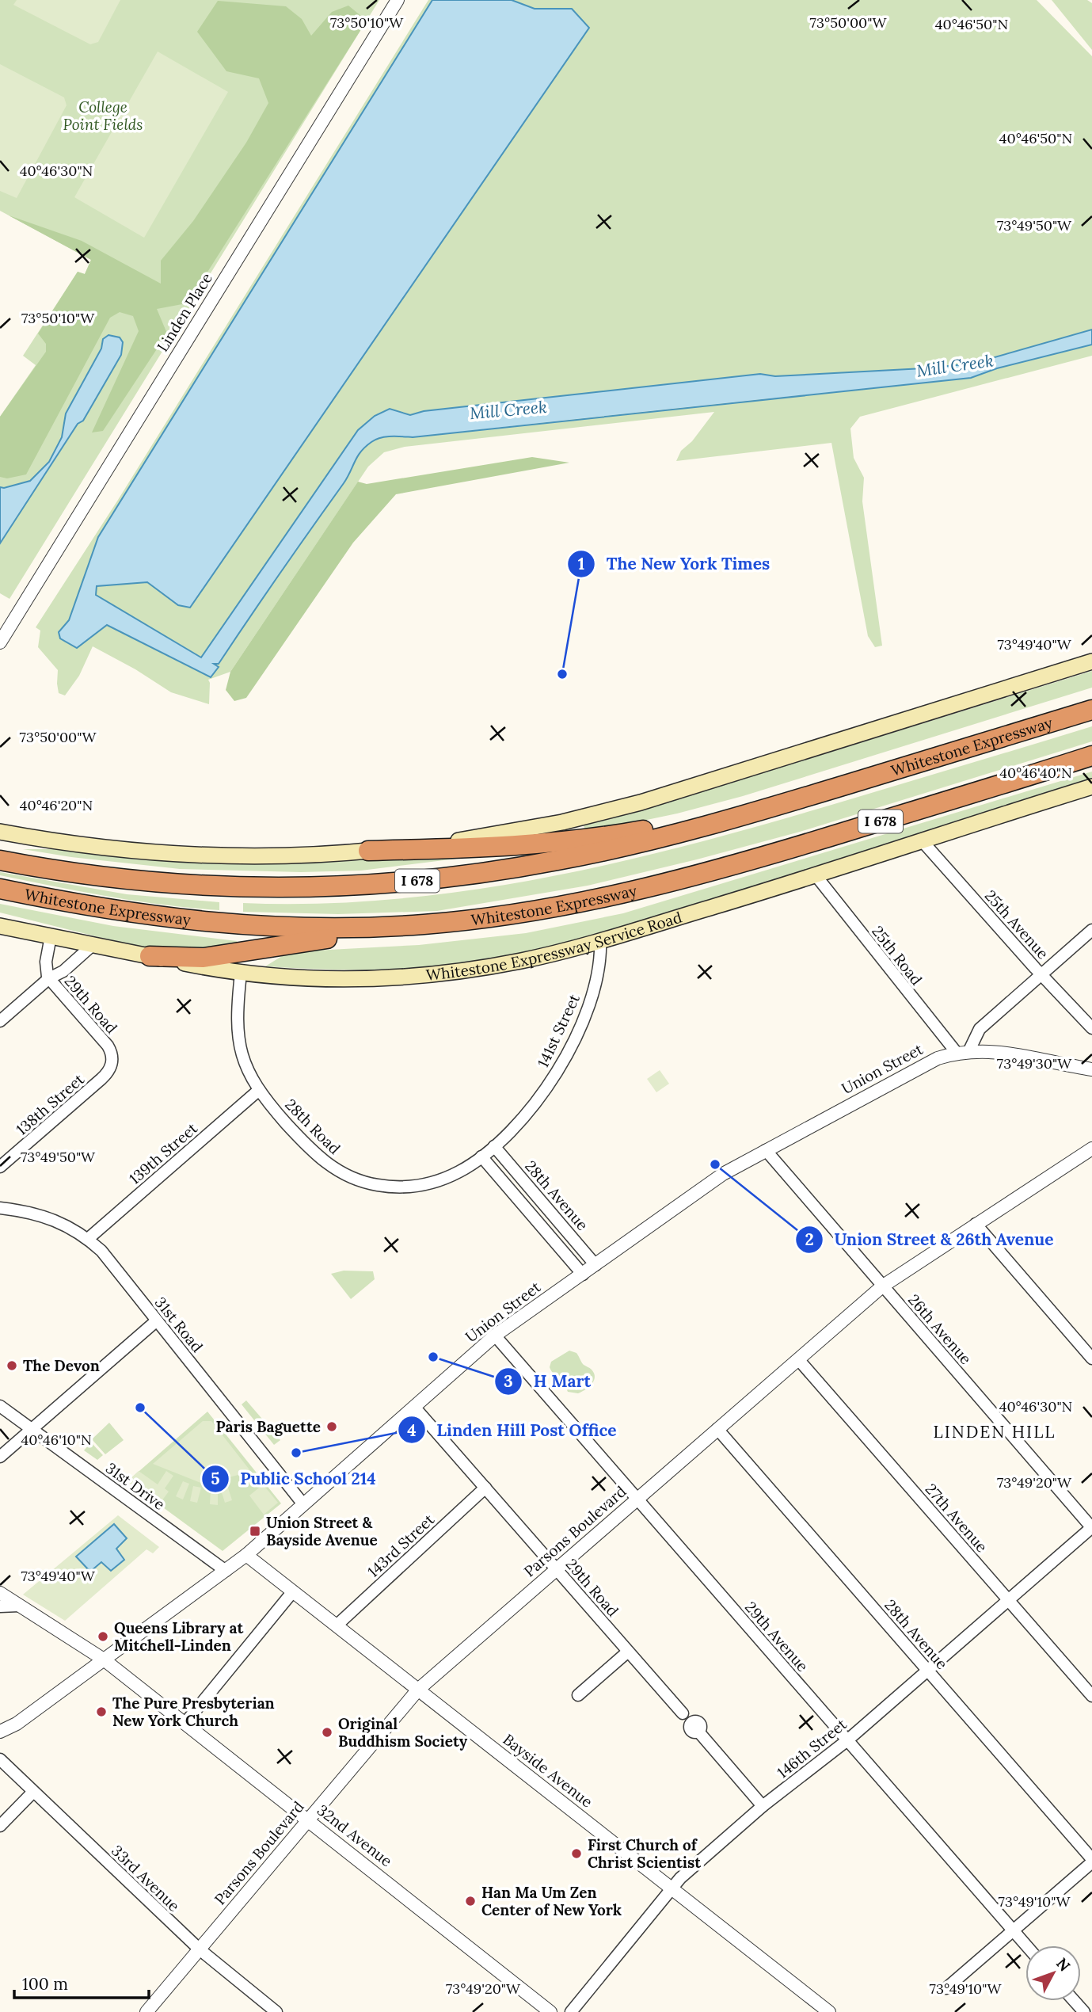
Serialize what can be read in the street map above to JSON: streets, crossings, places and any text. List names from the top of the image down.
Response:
{
  "streets": {
    "highway": ["Whitestone Expressway", "I 678"],
    "main road": ["Whitestone Expressway Service Road"],
    "street": [
      "Linden Place",
      "25th Avenue",
      "25th Road",
      "29th Road",
      "141st Street",
      "Union Street",
      "138th Street",
      "28th Road",
      "139th Street",
      "28th Avenue",
      "31st Road",
      "26th Avenue",
      "31st Drive",
      "27th Avenue",
      "Parsons Boulevard",
      "143rd Street",
      "29th Avenue",
      "146th Street",
      "Bayside Avenue",
      "32nd Avenue",
      "33rd Avenue"
    ]
  },
  "crossings": [
    ["25th Avenue", "Whitestone Expressway Service Road"],
    ["Whitestone Expressway Service Road", "25th Road"],
    ["Whitestone Expressway Service Road", "29th Road"],
    ["Whitestone Expressway Service Road", "141st Street"],
    ["Whitestone Expressway Service Road", "28th Road"],
    ["25th Road", "Union Street"],
    ["29th Road", "Union Street"],
    ["29th Road", "138th Street"],
    ["29th Road", "Parsons Boulevard"],
    ["29th Road", "143rd Street"],
    ["141st Street", "28th Road"],
    ["141st Street", "28th Avenue"],
    ["Union Street", "28th Avenue"],
    ["Union Street", "31st Road"],
    ["Union Street", "26th Avenue"],
    ["Union Street", "31st Drive"],
    ["Union Street", "29th Avenue"],
    ["Union Street", "Bayside Avenue"],
    ["Union Street", "32nd Avenue"],
    ["28th Road", "139th Street"],
    ["28th Road", "28th Avenue"],
    ["139th Street", "31st Road"],
    ["28th Avenue", "Parsons Boulevard"],
    ["28th Avenue", "146th Street"],
    ["26th Avenue", "Parsons Boulevard"],
    ["26th Avenue", "146th Street"],
    ["27th Avenue", "Parsons Boulevard"],
    ["27th Avenue", "146th Street"],
    ["Parsons Boulevard", "29th Avenue"],
    ["Parsons Boulevard", "Bayside Avenue"],
    ["Parsons Boulevard", "32nd Avenue"],
    ["Parsons Boulevard", "33rd Avenue"],
    ["143rd Street", "Bayside Avenue"],
    ["29th Avenue", "146th Street"],
    ["146th Street", "Bayside Avenue"]
  ],
  "districts": ["LINDEN HILL"],
  "water": ["Mill Creek"],
  "parks": ["College Point Fields"],
  "places": {
    "other": [
      "The New York Times",
      "Union Street & 26th Avenue",
      "H Mart",
      "The Devon",
      "Public School 214",
      "Paris Baguette",
      "Linden Hill Post Office",
      "Queens Library at Mitchell-Linden",
      "The Pure Presbyterian New York Church",
      "Original Buddhism Society",
      "First Church of Christ Scientist",
      "Han Ma Um Zen Center of New York"
    ],
    "transit": ["Union Street & Bayside Avenue"]
  },
  "scale_bar": "100 m",
  "north": "top right",
  "coordinates": [
    "73°50'10\"W",
    "73°50'00\"W",
    "40°46'50\"N",
    "40°46'30\"N",
    "73°49'50\"W",
    "73°49'40\"W",
    "40°46'40\"N",
    "40°46'20\"N",
    "73°49'30\"W",
    "40°46'10\"N",
    "73°49'20\"W",
    "73°49'10\"W"
  ]
}
